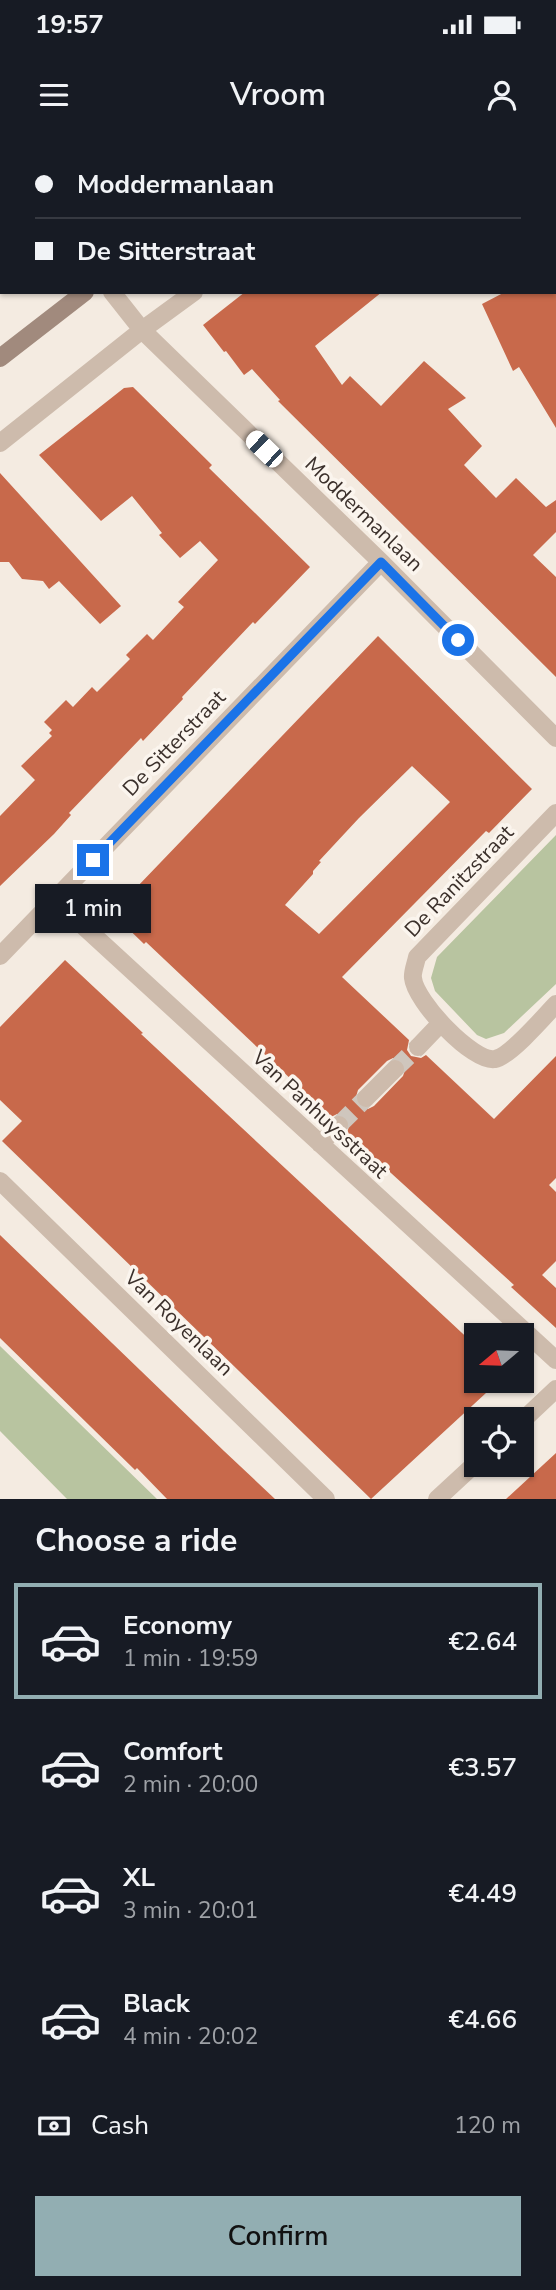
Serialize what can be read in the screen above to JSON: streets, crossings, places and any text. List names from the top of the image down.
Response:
{
  "streets": {
    "street": [
      "Moddermanlaan",
      "De Sitterstraat",
      "De Ranitzstraat",
      "Van Panhuysstraat",
      "Van Royenlaan"
    ]
  },
  "crossings": [
    ["Moddermanlaan", "De Sitterstraat"],
    ["De Sitterstraat", "Van Panhuysstraat"]
  ],
  "north": "left",
  "page": {
    "status": "19:57",
    "header": "Vroom",
    "banner": ["Moddermanlaan", "De Sitterstraat"],
    "bubble": "1 min",
    "heading": "Choose a ride",
    "list": [
      {
        "name": "Economy",
        "note": "1 min · 19:59",
        "value": "€2.64"
      },
      {
        "name": "Comfort",
        "note": "2 min · 20:00",
        "value": "€3.57"
      },
      {
        "name": "XL",
        "note": "3 min · 20:01",
        "value": "€4.49"
      },
      {
        "name": "Black",
        "note": "4 min · 20:02",
        "value": "€4.66"
      }
    ],
    "pay": ["Cash", "120 m"],
    "buttons": "Confirm"
  }
}
